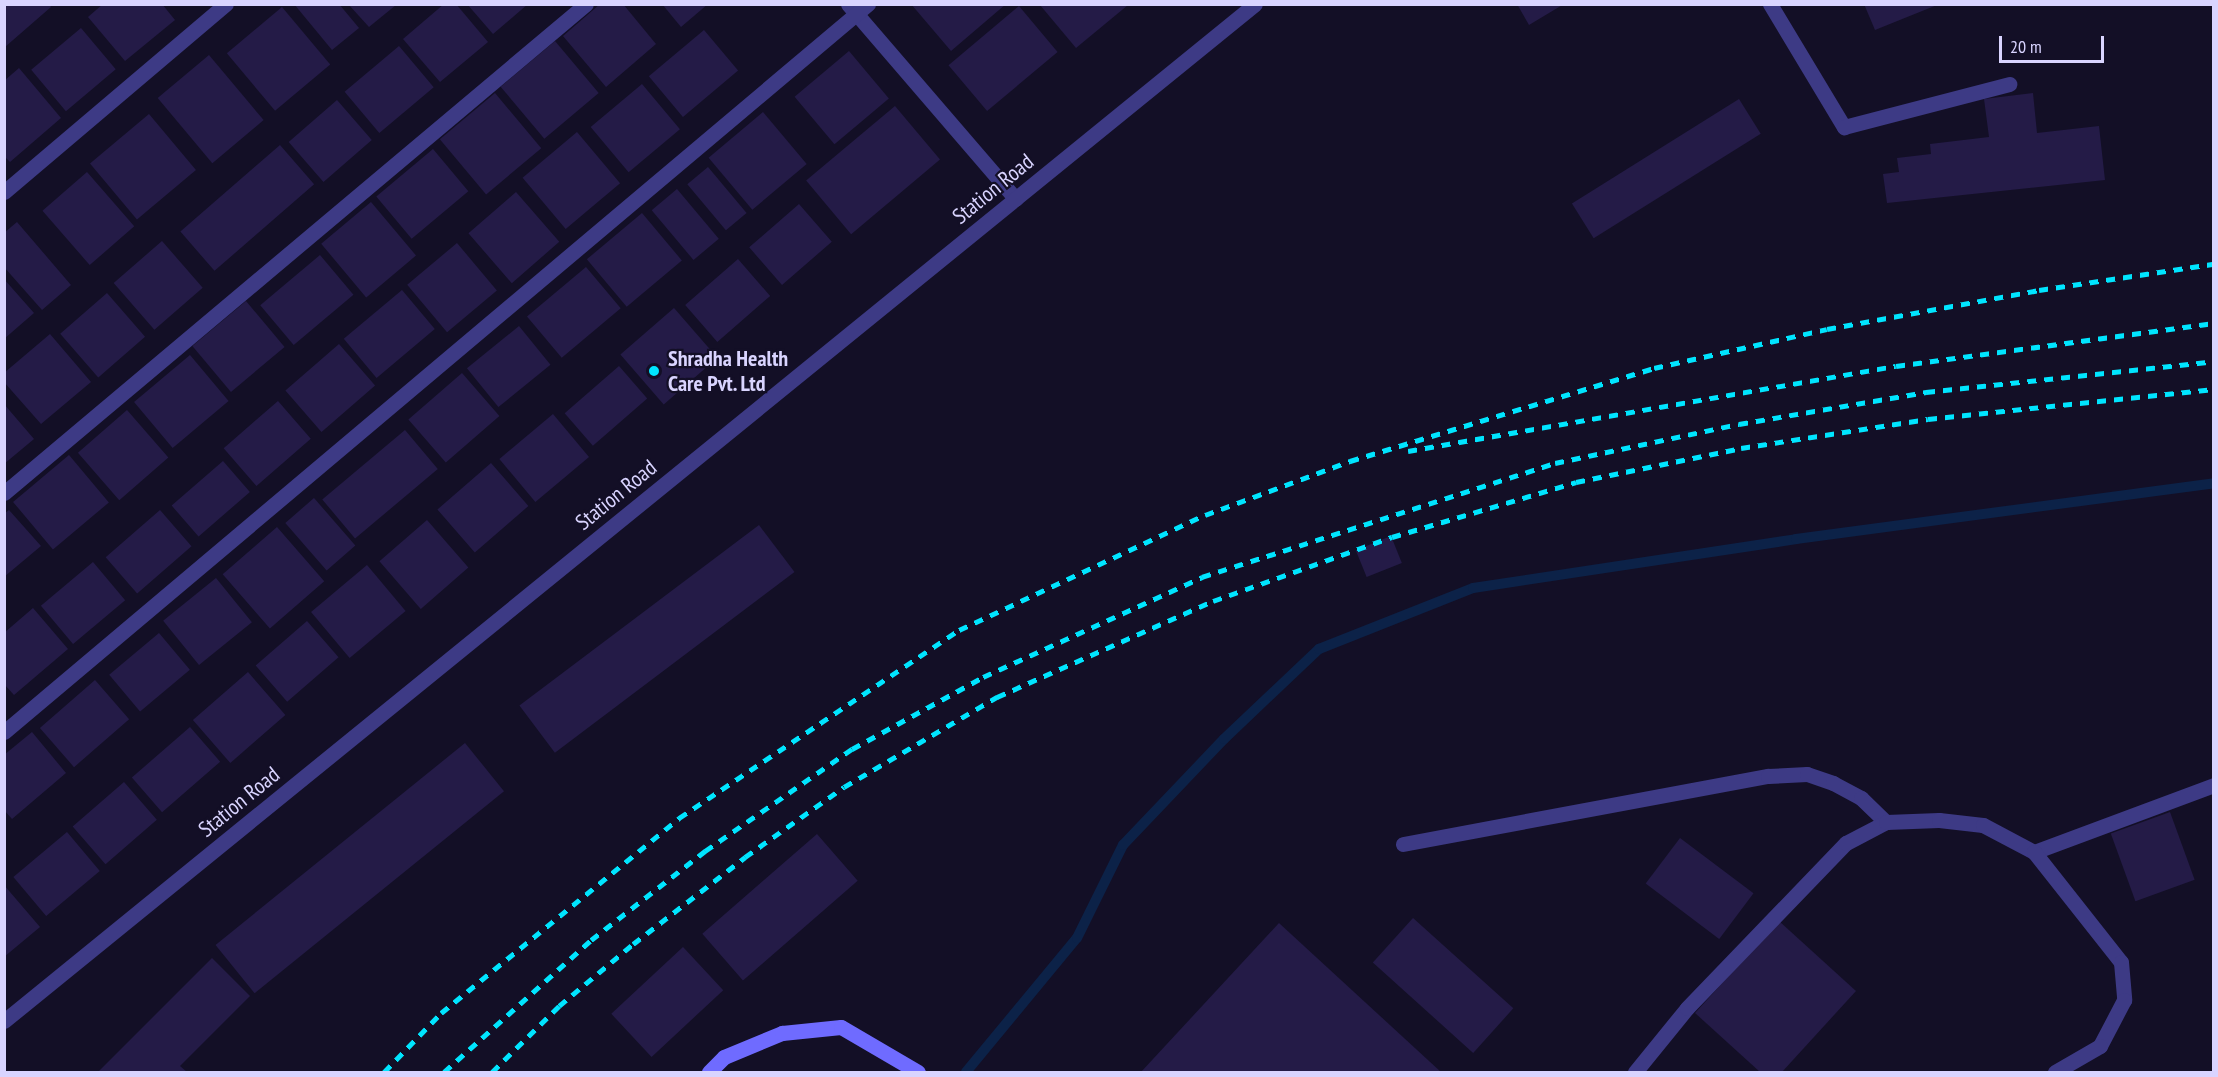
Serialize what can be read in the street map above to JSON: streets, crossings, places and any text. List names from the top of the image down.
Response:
{
  "streets": {
    "street": ["Station Road"]
  },
  "places": ["Shradha Health Care Pvt. Ltd"],
  "scale_bar": "20 m"
}
